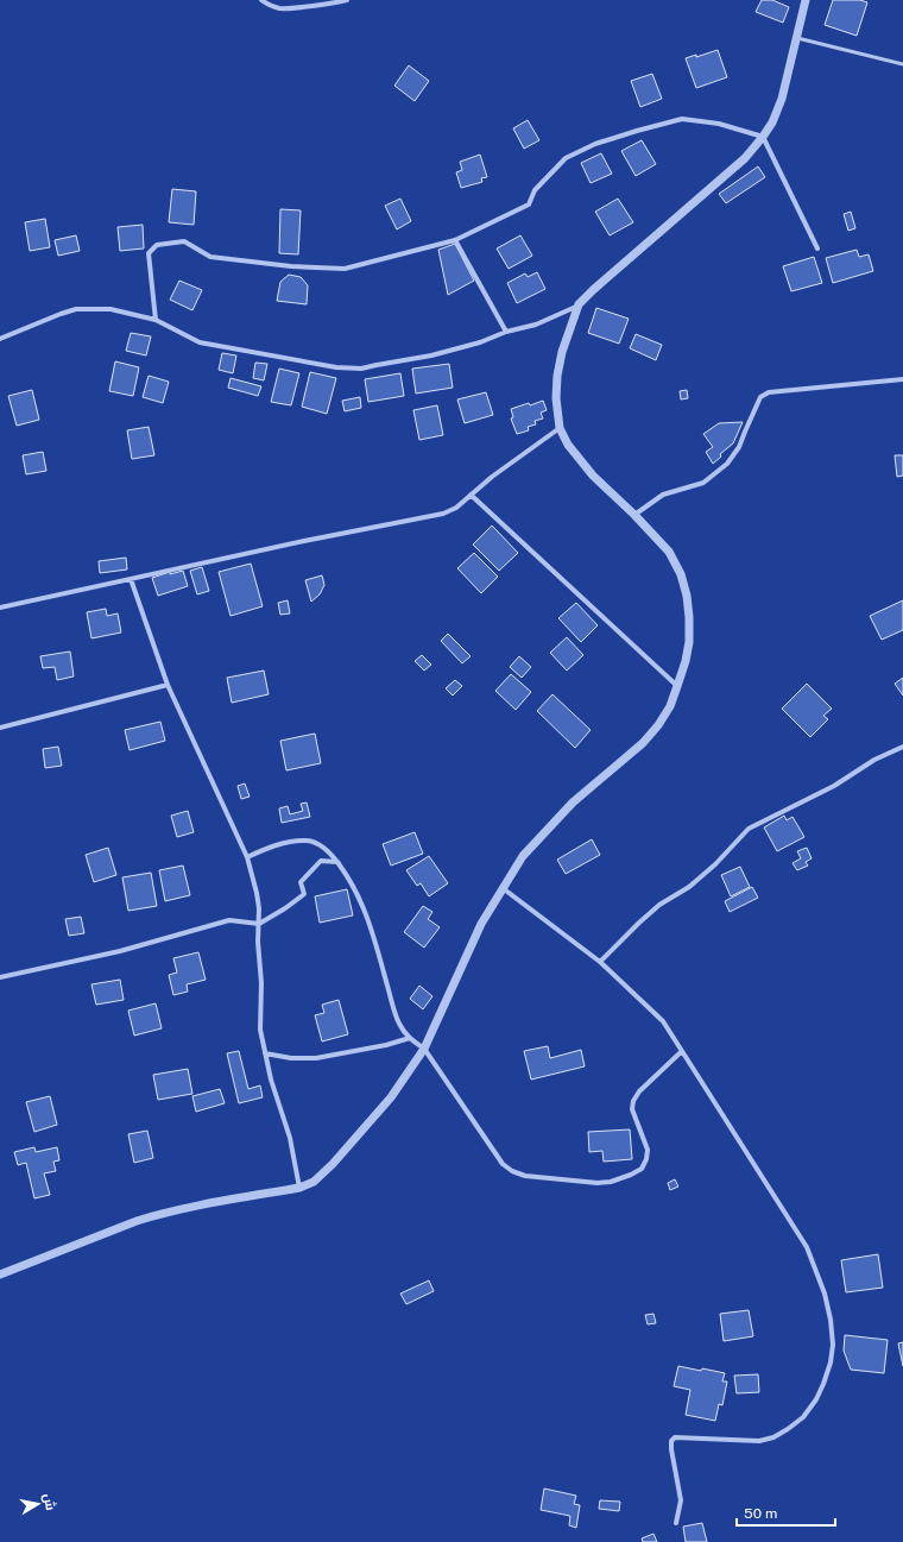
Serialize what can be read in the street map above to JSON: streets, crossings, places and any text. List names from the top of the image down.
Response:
{
  "scale_bar": "50 m",
  "north": "right"
}
